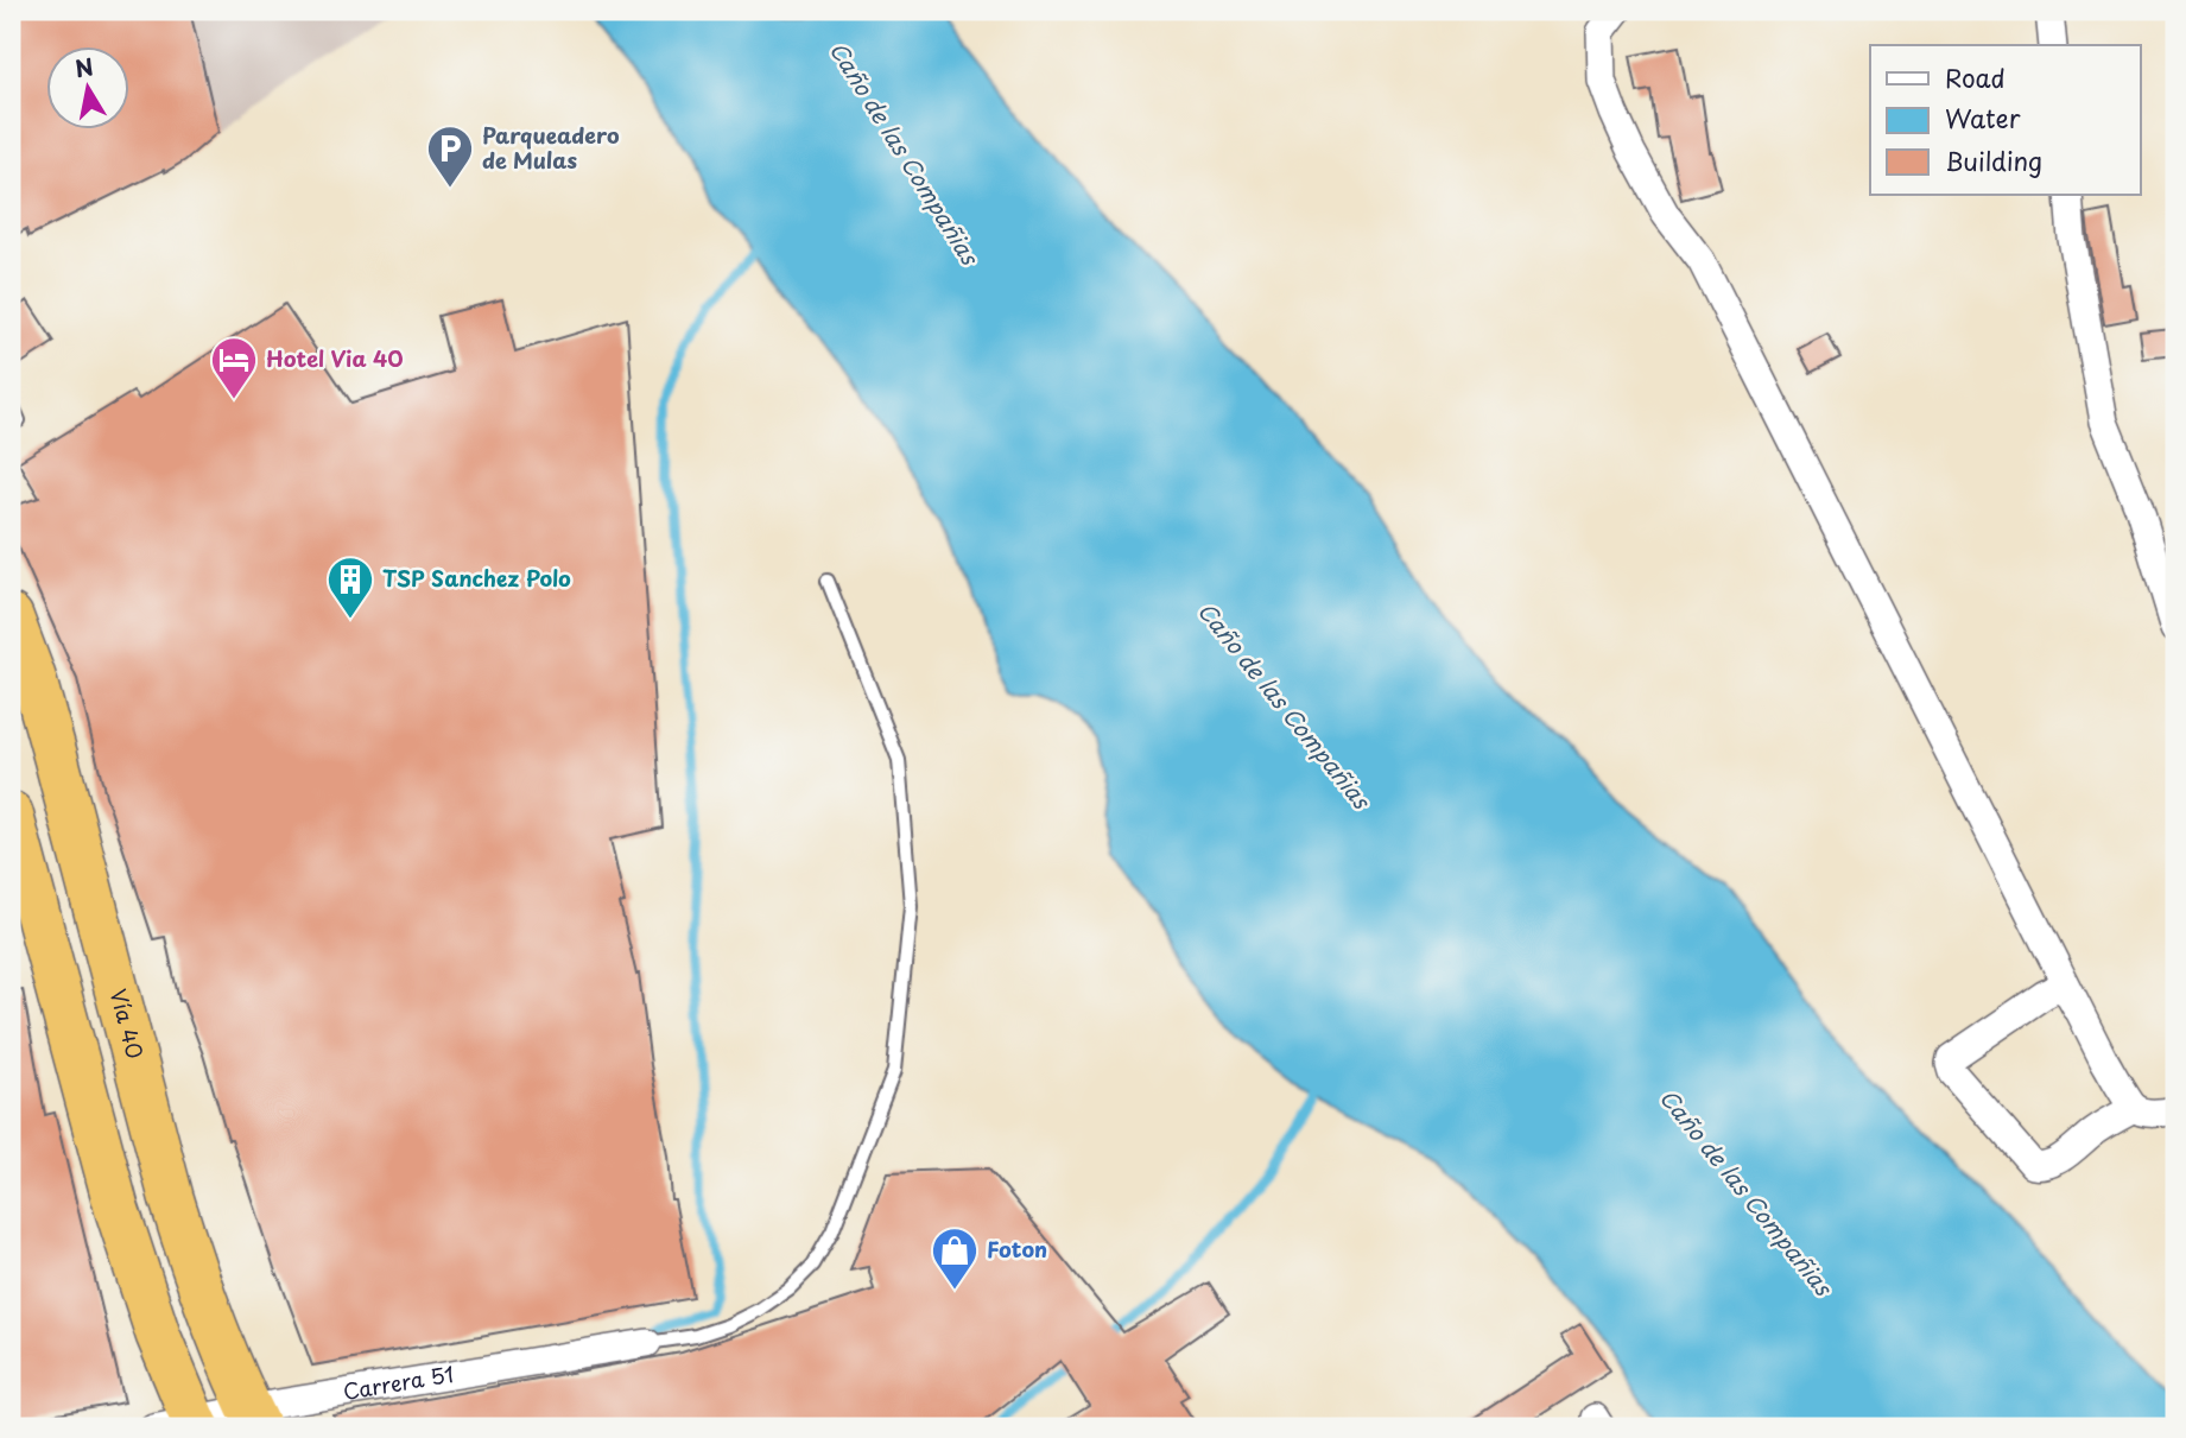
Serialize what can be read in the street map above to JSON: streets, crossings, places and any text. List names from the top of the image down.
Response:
{
  "streets": {
    "highway": ["Vía 40"],
    "street": ["Carrera 51"]
  },
  "crossings": [
    ["Vía 40", "Carrera 51"]
  ],
  "water": ["Caño de las Compañias"],
  "places": {
    "parking": ["Parqueadero de Mulas"],
    "hotel": ["Hotel Via 40"],
    "building": ["TSP Sanchez Polo"],
    "shop": ["Foton"]
  },
  "legend": ["Road", "Water", "Building"],
  "north": "top"
}
